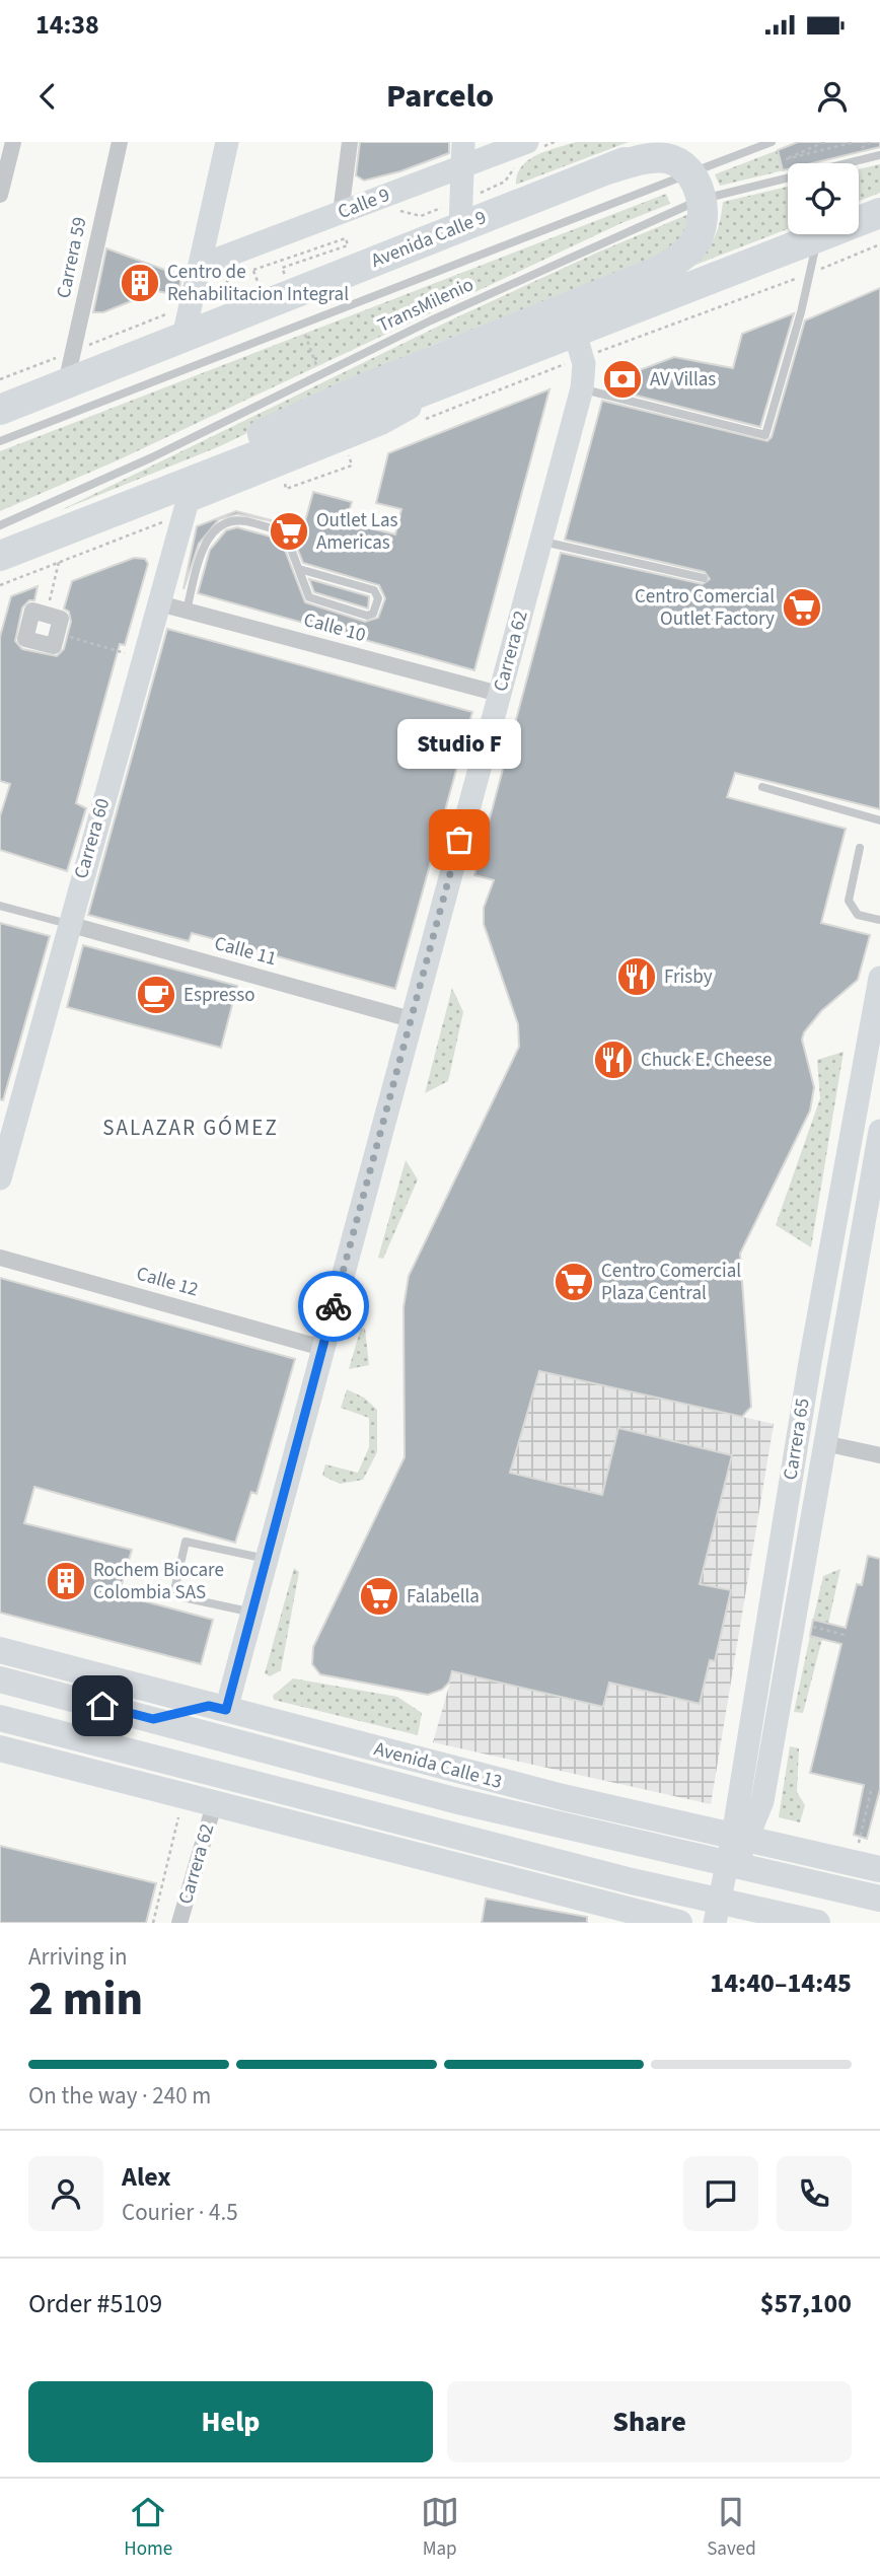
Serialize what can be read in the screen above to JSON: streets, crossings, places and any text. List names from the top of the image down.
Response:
{
  "streets": {
    "highway": ["Avenida Calle 9"],
    "main road": ["Avenida Calle 13"],
    "street": [
      "Calle 9",
      "Carrera 59",
      "Calle 10",
      "Carrera 62",
      "Carrera 60",
      "Calle 11",
      "Calle 12",
      "Carrera 65"
    ],
    "lane": ["TransMilenio"]
  },
  "crossings": [
    ["Avenida Calle 9", "Carrera 59"],
    ["Calle 10", "Carrera 62"],
    ["Calle 10", "Carrera 60"],
    ["Carrera 62", "Calle 11"],
    ["Carrera 62", "Calle 12"],
    ["Carrera 62", "Avenida Calle 13"],
    ["Carrera 60", "Calle 11"],
    ["Carrera 65", "Avenida Calle 13"]
  ],
  "districts": ["SALAZAR GÓMEZ"],
  "places": {
    "building": ["Centro de Rehabilitacion Integral", "Rochem Biocare Colombia SAS"],
    "bank": ["AV Villas"],
    "supermarket": [
      "Outlet Las Americas",
      "Centro Comercial Outlet Factory",
      "Centro Comercial Plaza Central",
      "Falabella"
    ],
    "other": ["Studio F"],
    "restaurant": ["Frisby", "Chuck E. Cheese"],
    "cafe": ["Espresso"]
  },
  "page": {
    "status": "14:38",
    "header": "Parcelo",
    "bubble": "Studio F",
    "heading": ["2 min", "Arriving in", "14:40–14:45"],
    "panel": [
      "Alex",
      "Courier · 4.5",
      "Order #5109",
      "$57,100"
    ],
    "bar": "On the way · 240 m",
    "buttons": ["Help", "Share"],
    "tabs": ["Home", "Map", "Saved"]
  }
}
